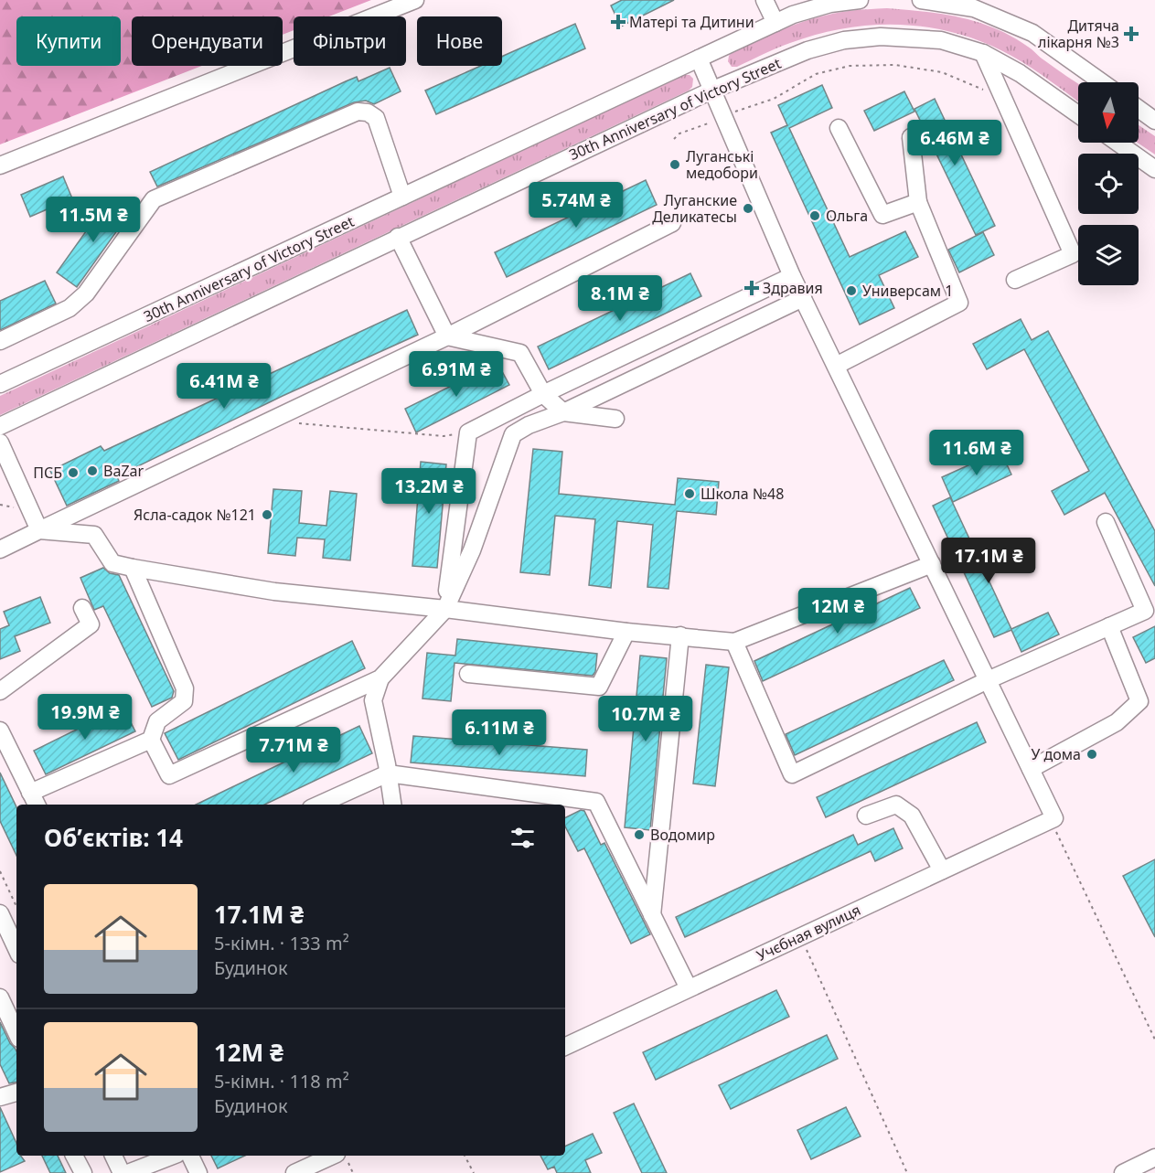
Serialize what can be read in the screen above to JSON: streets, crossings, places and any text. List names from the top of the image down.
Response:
{
  "streets": {
    "street": ["30th Anniversary of Victory Street", "Учєбная вулиця"]
  },
  "places": {
    "health": ["Матері та Дитини", "Дитяча лікарня №3", "Здравия"],
    "other": [
      "Луганські медобори",
      "Луганские Деликатесы",
      "Ольга",
      "Универсам 1",
      "BaZar",
      "ПСБ",
      "Школа №48",
      "Ясла-садок №121",
      "У дома",
      "Водомир"
    ]
  },
  "north": "bottom",
  "page": {
    "chip": [
      "Купити",
      "Орендувати",
      "Фільтри",
      "Нове"
    ],
    "price": [
      "6.46M ₴",
      "5.74M ₴",
      "11.5M ₴",
      "8.1M ₴",
      "6.91M ₴",
      "6.41M ₴",
      "11.6M ₴",
      "13.2M ₴",
      "17.1M ₴",
      "12M ₴",
      "19.9M ₴",
      "10.7M ₴",
      "6.11M ₴",
      "7.71M ₴"
    ],
    "heading": "Об’єктів: 14",
    "list": [
      {
        "name": "17.1M ₴",
        "note": "5-кімн. · 133 m² · Будинок"
      },
      {
        "name": "12M ₴",
        "note": "5-кімн. · 118 m² · Будинок"
      }
    ]
  }
}
